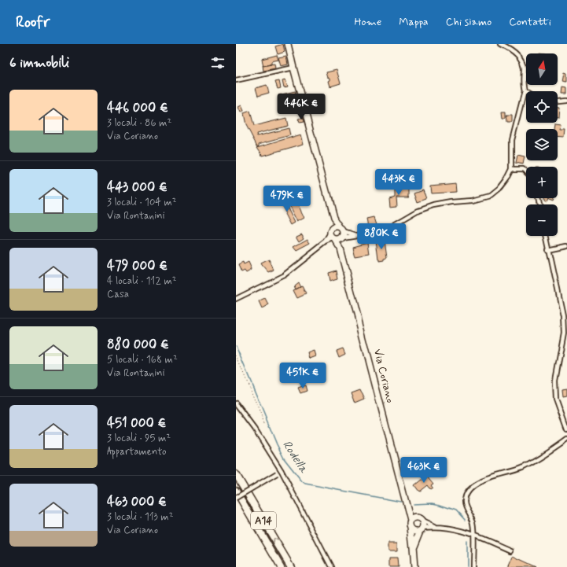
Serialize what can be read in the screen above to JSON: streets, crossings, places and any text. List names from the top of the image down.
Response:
{
  "streets": {
    "highway": ["A14"],
    "main road": ["Via Coriano"]
  },
  "water": ["Rodella"],
  "north": "top",
  "page": {
    "header": "Roofr",
    "nav": [
      "Home",
      "Mappa",
      "Chi siamo",
      "Contatti"
    ],
    "heading": "6 immobili",
    "map_buttons": ["+", "−"],
    "list": [
      {
        "name": "446 000 €",
        "note": "3 locali · 86 m² · Via Coriano"
      },
      {
        "name": "443 000 €",
        "note": "3 locali · 104 m² · Via Rontanini"
      },
      {
        "name": "479 000 €",
        "note": "4 locali · 112 m² · Casa"
      },
      {
        "name": "880 000 €",
        "note": "5 locali · 168 m² · Via Rontanini"
      },
      {
        "name": "451 000 €",
        "note": "3 locali · 95 m² · Appartamento"
      },
      {
        "name": "463 000 €",
        "note": "3 locali · 113 m² · Via Coriano"
      }
    ],
    "price": [
      "446K €",
      "443K €",
      "479K €",
      "880K €",
      "451K €",
      "463K €"
    ]
  }
}
